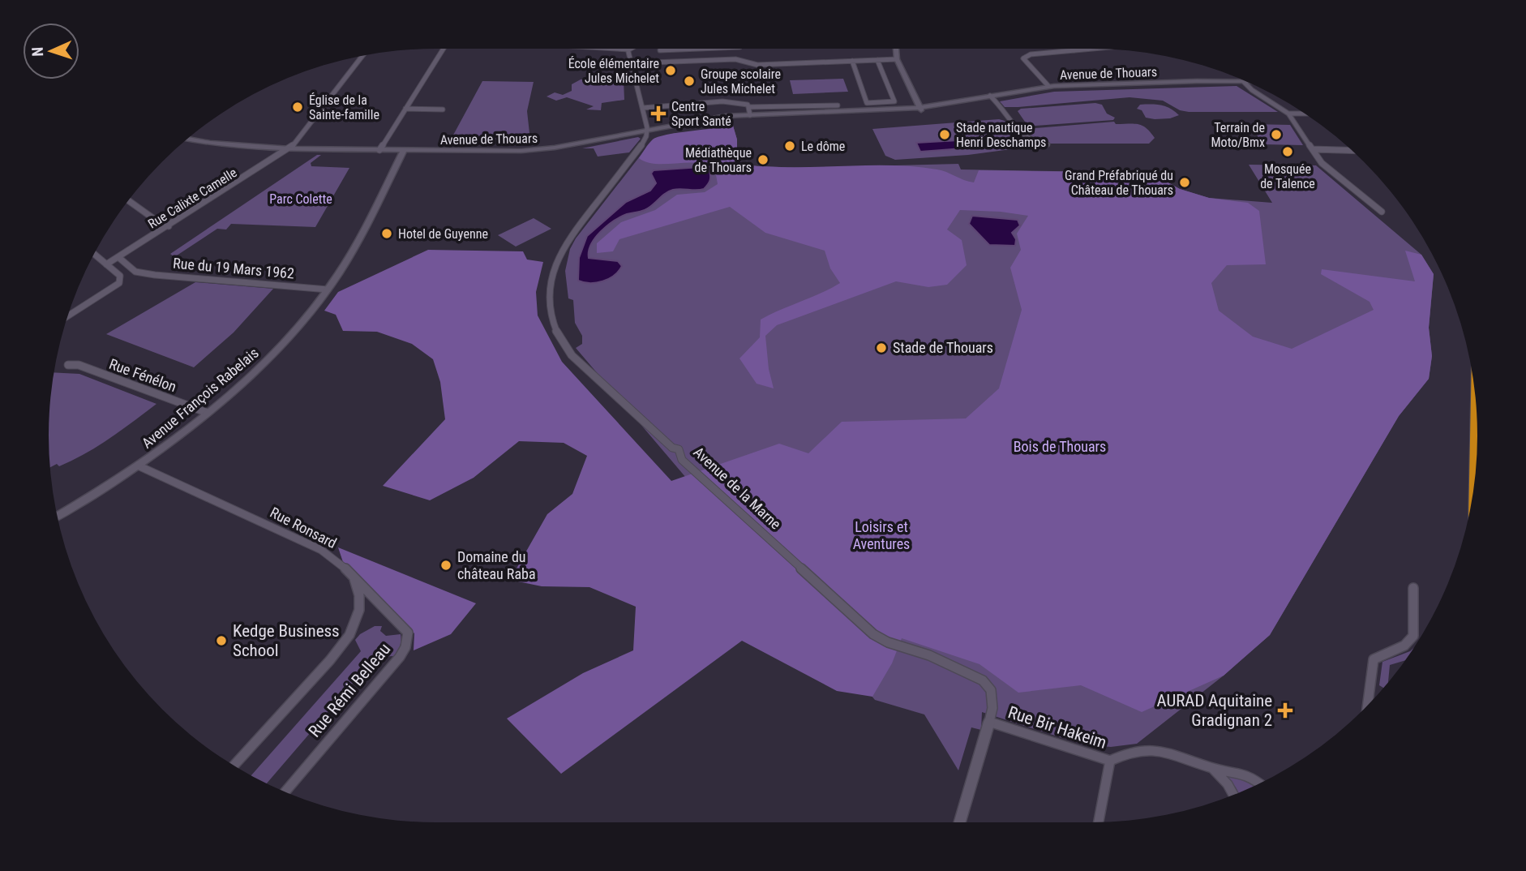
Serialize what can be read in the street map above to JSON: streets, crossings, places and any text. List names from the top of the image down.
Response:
{
  "streets": {
    "street": [
      "Avenue de Thouars",
      "Rue Calixte Camelle",
      "Rue du 19 Mars 1962",
      "Rue Fénélon",
      "Avenue François Rabelais",
      "Avenue de la Marne",
      "Rue Ronsard",
      "Rue Rémi Belleau",
      "Rue Bir Hakeim"
    ]
  },
  "crossings": [
    ["Avenue de Thouars", "Rue Calixte Camelle"],
    ["Avenue de Thouars", "Avenue François Rabelais"],
    ["Avenue de Thouars", "Avenue de la Marne"],
    ["Rue Calixte Camelle", "Rue du 19 Mars 1962"],
    ["Rue du 19 Mars 1962", "Avenue François Rabelais"],
    ["Rue Fénélon", "Avenue François Rabelais"],
    ["Avenue François Rabelais", "Rue Ronsard"],
    ["Avenue de la Marne", "Rue Bir Hakeim"],
    ["Rue Ronsard", "Rue Rémi Belleau"]
  ],
  "parks": ["Parc Colette", "Bois de Thouars", "Loisirs et Aventures"],
  "places": {
    "other": [
      "École élémentaire Jules Michelet",
      "Groupe scolaire Jules Michelet",
      "Église de la Sainte-famille",
      "Stade nautique Henri Deschamps",
      "Terrain de Moto/Bmx",
      "Le dôme",
      "Mosquée de Talence",
      "Médiathèque de Thouars",
      "Grand Préfabriqué du Château de Thouars",
      "Hotel de Guyenne",
      "Stade de Thouars",
      "Domaine du château Raba",
      "Kedge Business School"
    ],
    "health": ["Centre Sport Santé", "AURAD Aquitaine Gradignan 2"]
  },
  "north": "left"
}
